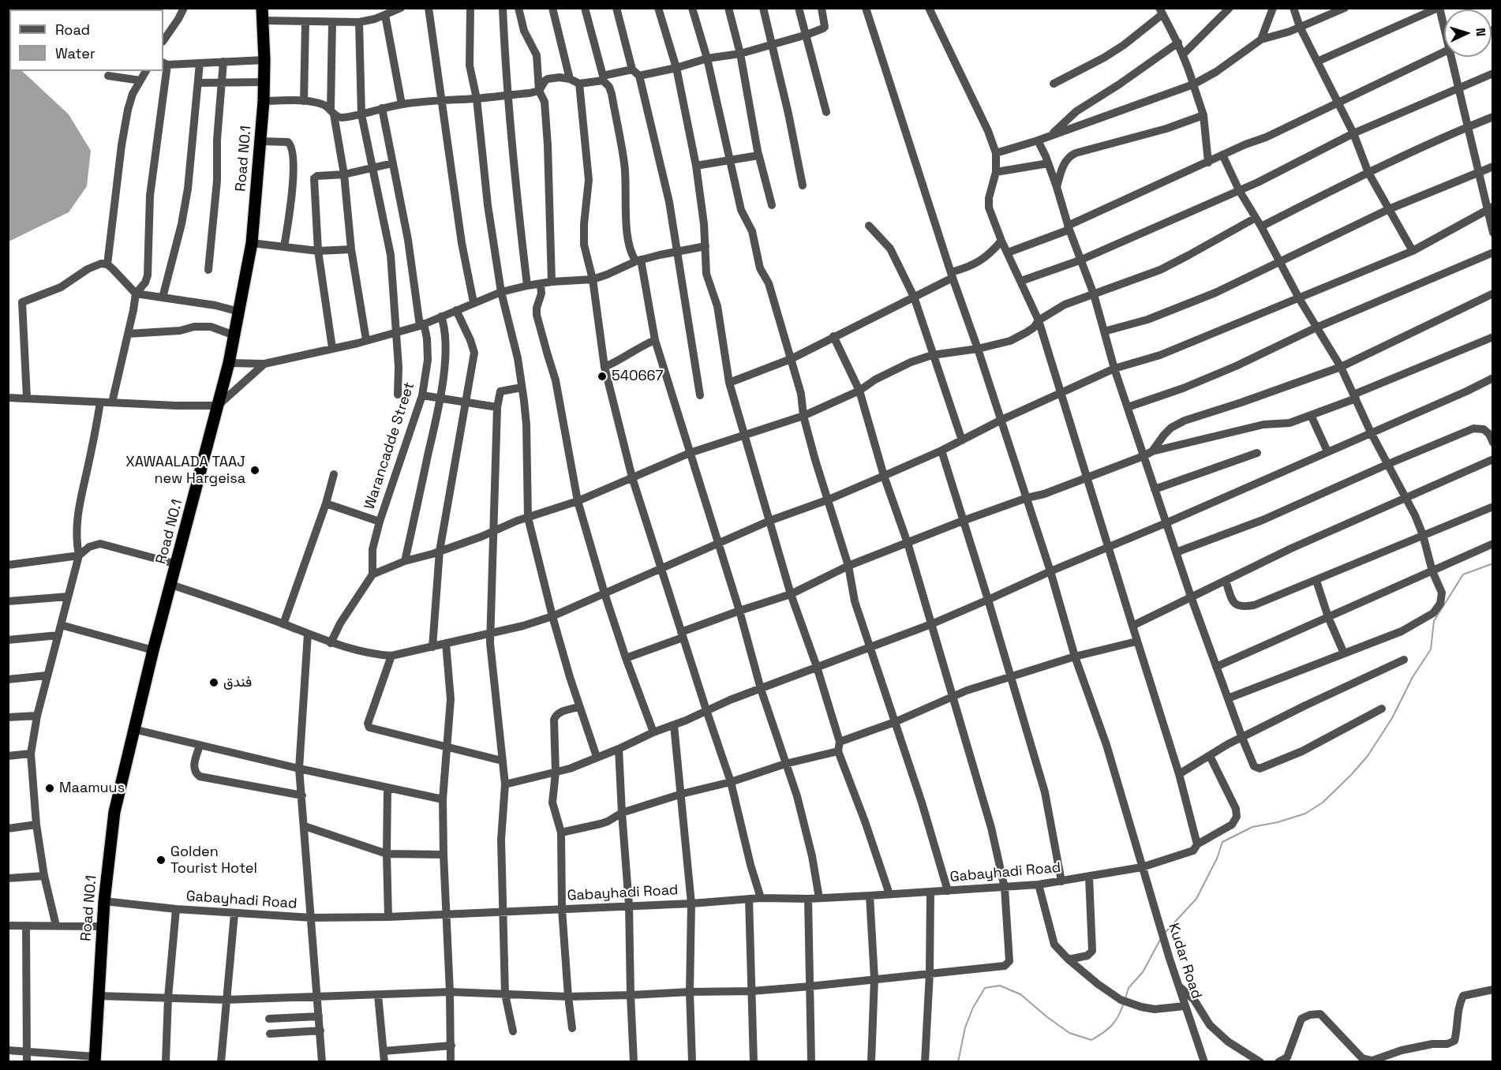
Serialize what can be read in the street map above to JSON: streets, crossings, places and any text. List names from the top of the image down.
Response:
{
  "streets": {
    "highway": ["Road NO.1"],
    "street": ["Warancadde Street", "Gabayhadi Road", "Kudar Road"]
  },
  "crossings": [
    ["Road NO.1", "Gabayhadi Road"],
    ["Gabayhadi Road", "Kudar Road"]
  ],
  "places": [
    "540667",
    "XAWAALADA TAAJ new Hargeisa",
    "فندق",
    "Maamuus",
    "Golden Tourist Hotel"
  ],
  "legend": ["Road", "Water"],
  "north": "right"
}
